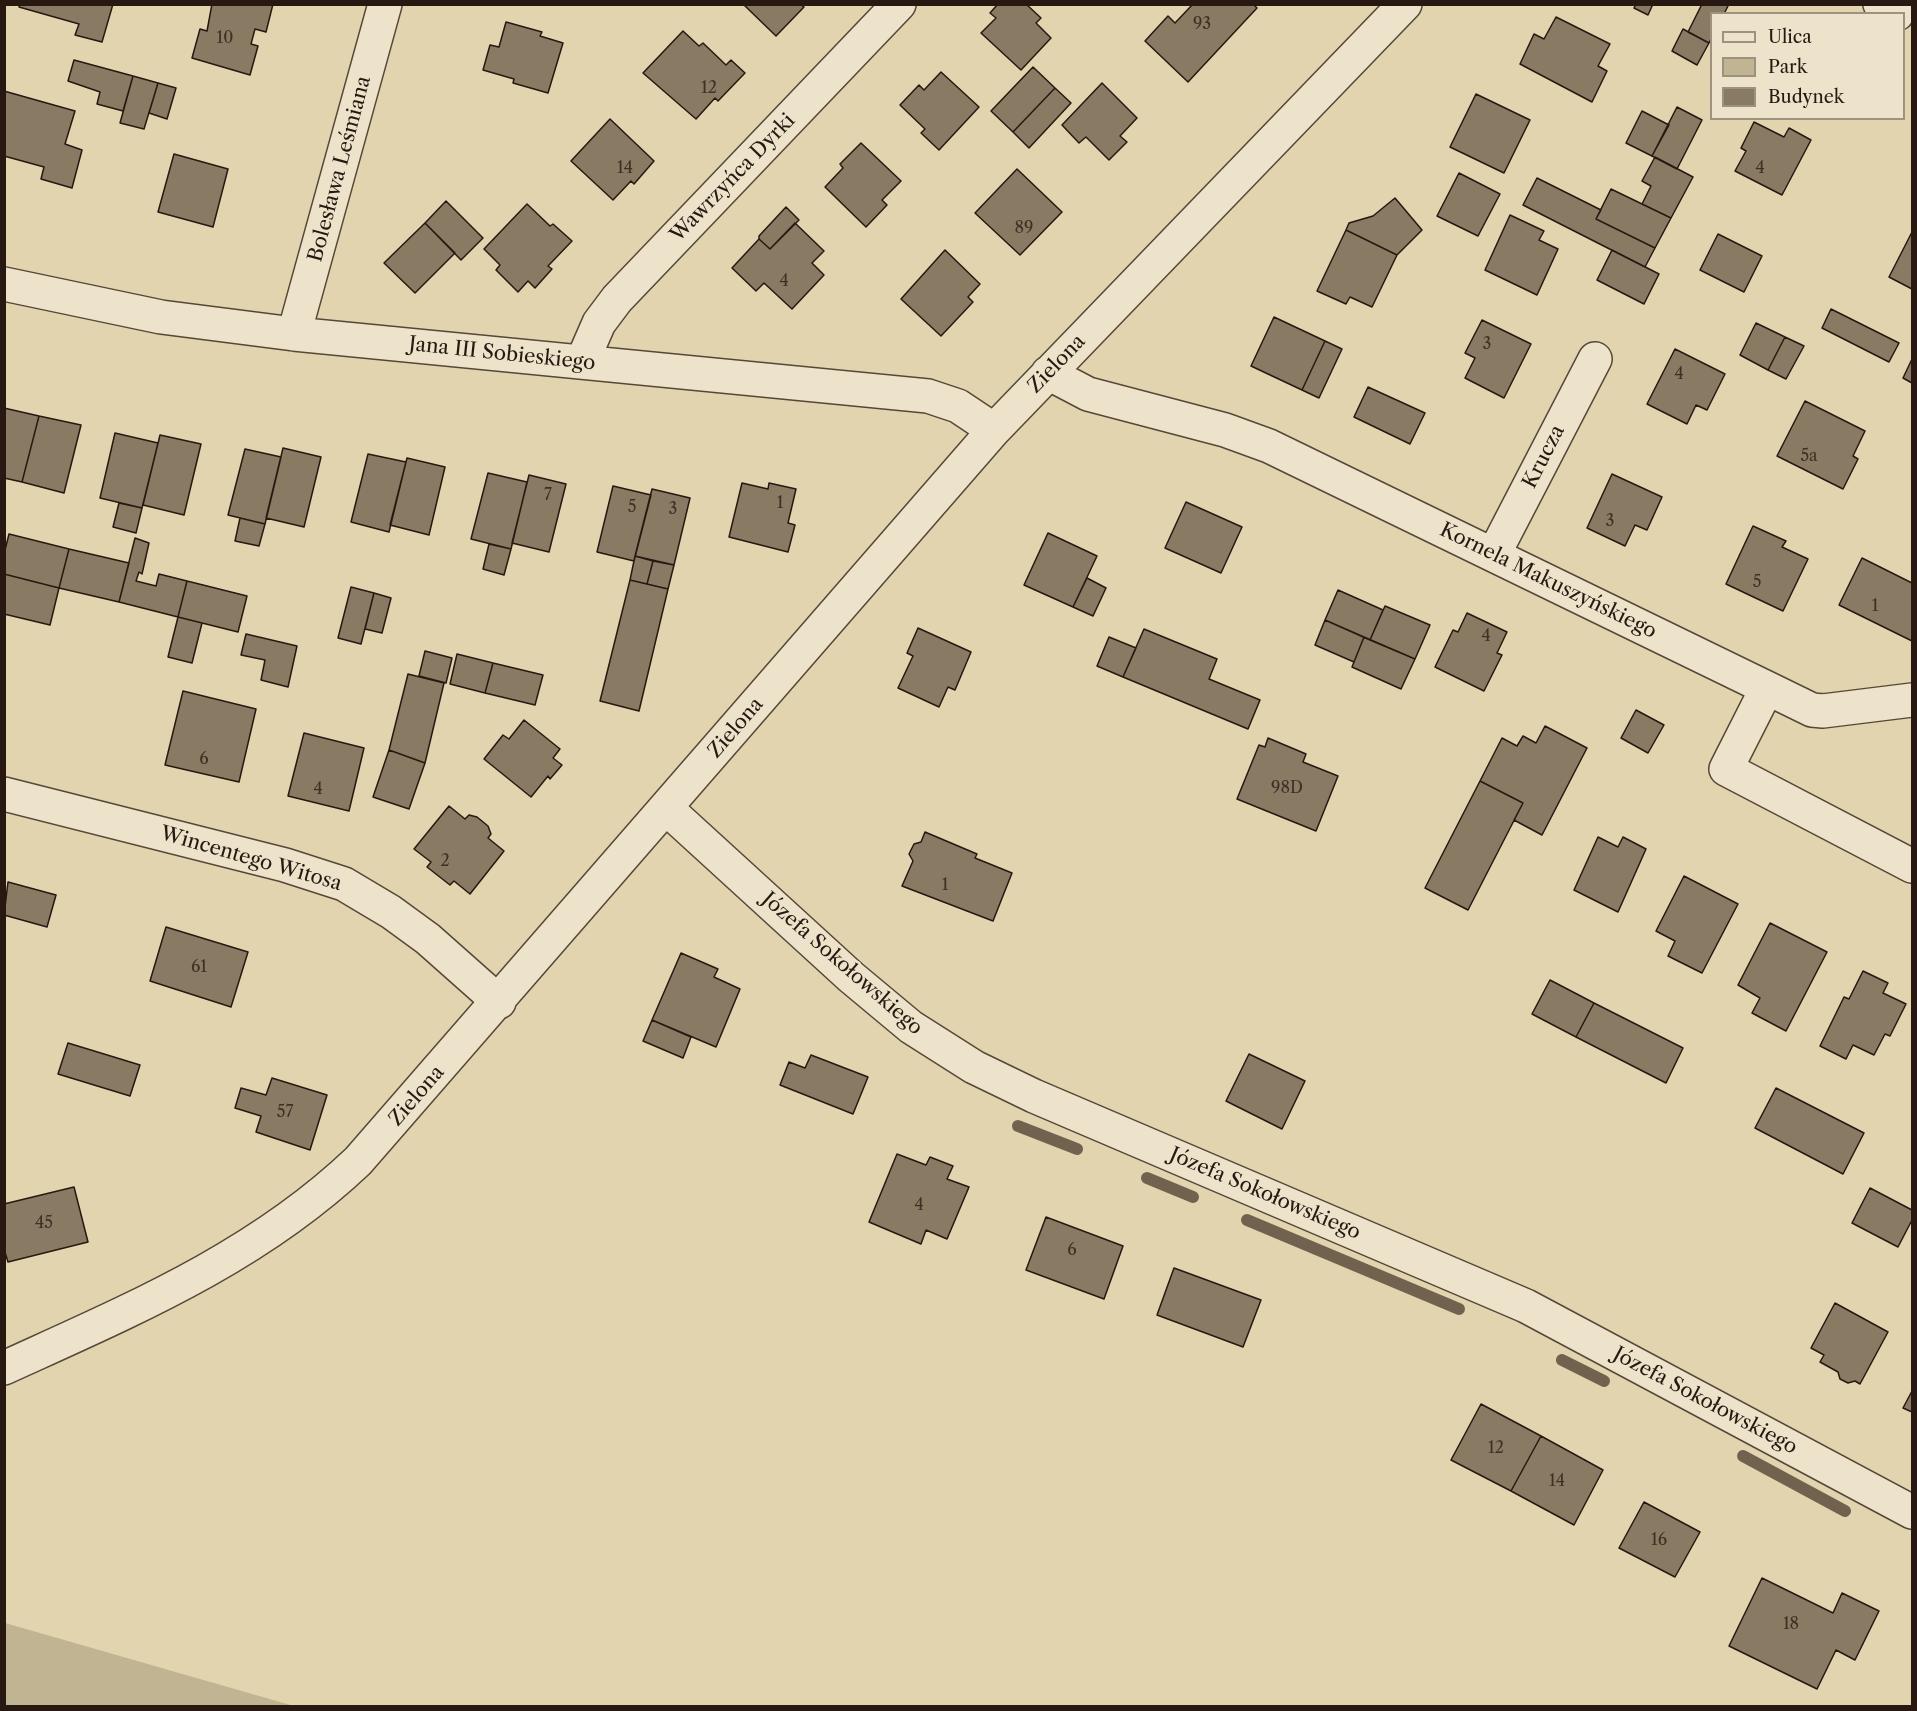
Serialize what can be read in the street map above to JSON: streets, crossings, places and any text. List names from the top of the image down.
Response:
{
  "streets": {
    "street": [
      "Bolesława Leśmiana",
      "Wawrzyńca Dyrki",
      "Jana III Sobieskiego",
      "Zielona",
      "Krucza",
      "Kornela Makuszyńskiego",
      "Wincentego Witosa",
      "Józefa Sokołowskiego"
    ]
  },
  "crossings": [
    ["Bolesława Leśmiana", "Jana III Sobieskiego"],
    ["Wawrzyńca Dyrki", "Jana III Sobieskiego"],
    ["Jana III Sobieskiego", "Zielona"],
    ["Zielona", "Kornela Makuszyńskiego"],
    ["Zielona", "Wincentego Witosa"],
    ["Zielona", "Józefa Sokołowskiego"],
    ["Krucza", "Kornela Makuszyńskiego"]
  ],
  "house_numbers": [
    "93",
    "10",
    "12",
    "14",
    "4",
    "89",
    "4",
    "3",
    "4",
    "5a",
    "7",
    "1",
    "5",
    "3",
    "3",
    "5",
    "1",
    "4",
    "6",
    "98D",
    "4",
    "2",
    "1",
    "61",
    "57",
    "4",
    "45",
    "6",
    "12",
    "14",
    "16",
    "18"
  ],
  "legend": ["Ulica", "Park", "Budynek"]
}
